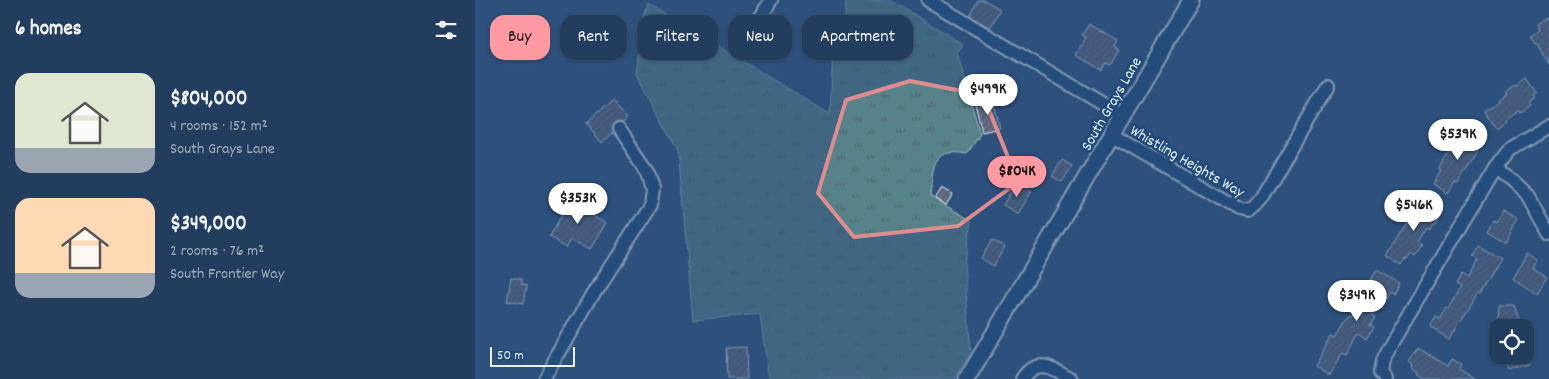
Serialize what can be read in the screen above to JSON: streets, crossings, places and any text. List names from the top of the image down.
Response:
{
  "streets": {
    "street": ["South Grays Lane", "Whistling Heights Way"]
  },
  "crossings": [
    ["South Grays Lane", "Whistling Heights Way"]
  ],
  "scale_bar": "50 m",
  "page": {
    "heading": "6 homes",
    "chip": [
      "Buy",
      "Rent",
      "Filters",
      "New",
      "Apartment"
    ],
    "list": [
      {
        "name": "$804,000",
        "note": "4 rooms · 152 m² · South Grays Lane"
      },
      {
        "name": "$349,000",
        "note": "2 rooms · 76 m² · South Frontier Way"
      }
    ],
    "price": [
      "$499K",
      "$539K",
      "$804K",
      "$353K",
      "$546K",
      "$349K"
    ],
    "scale": "50 m"
  }
}
